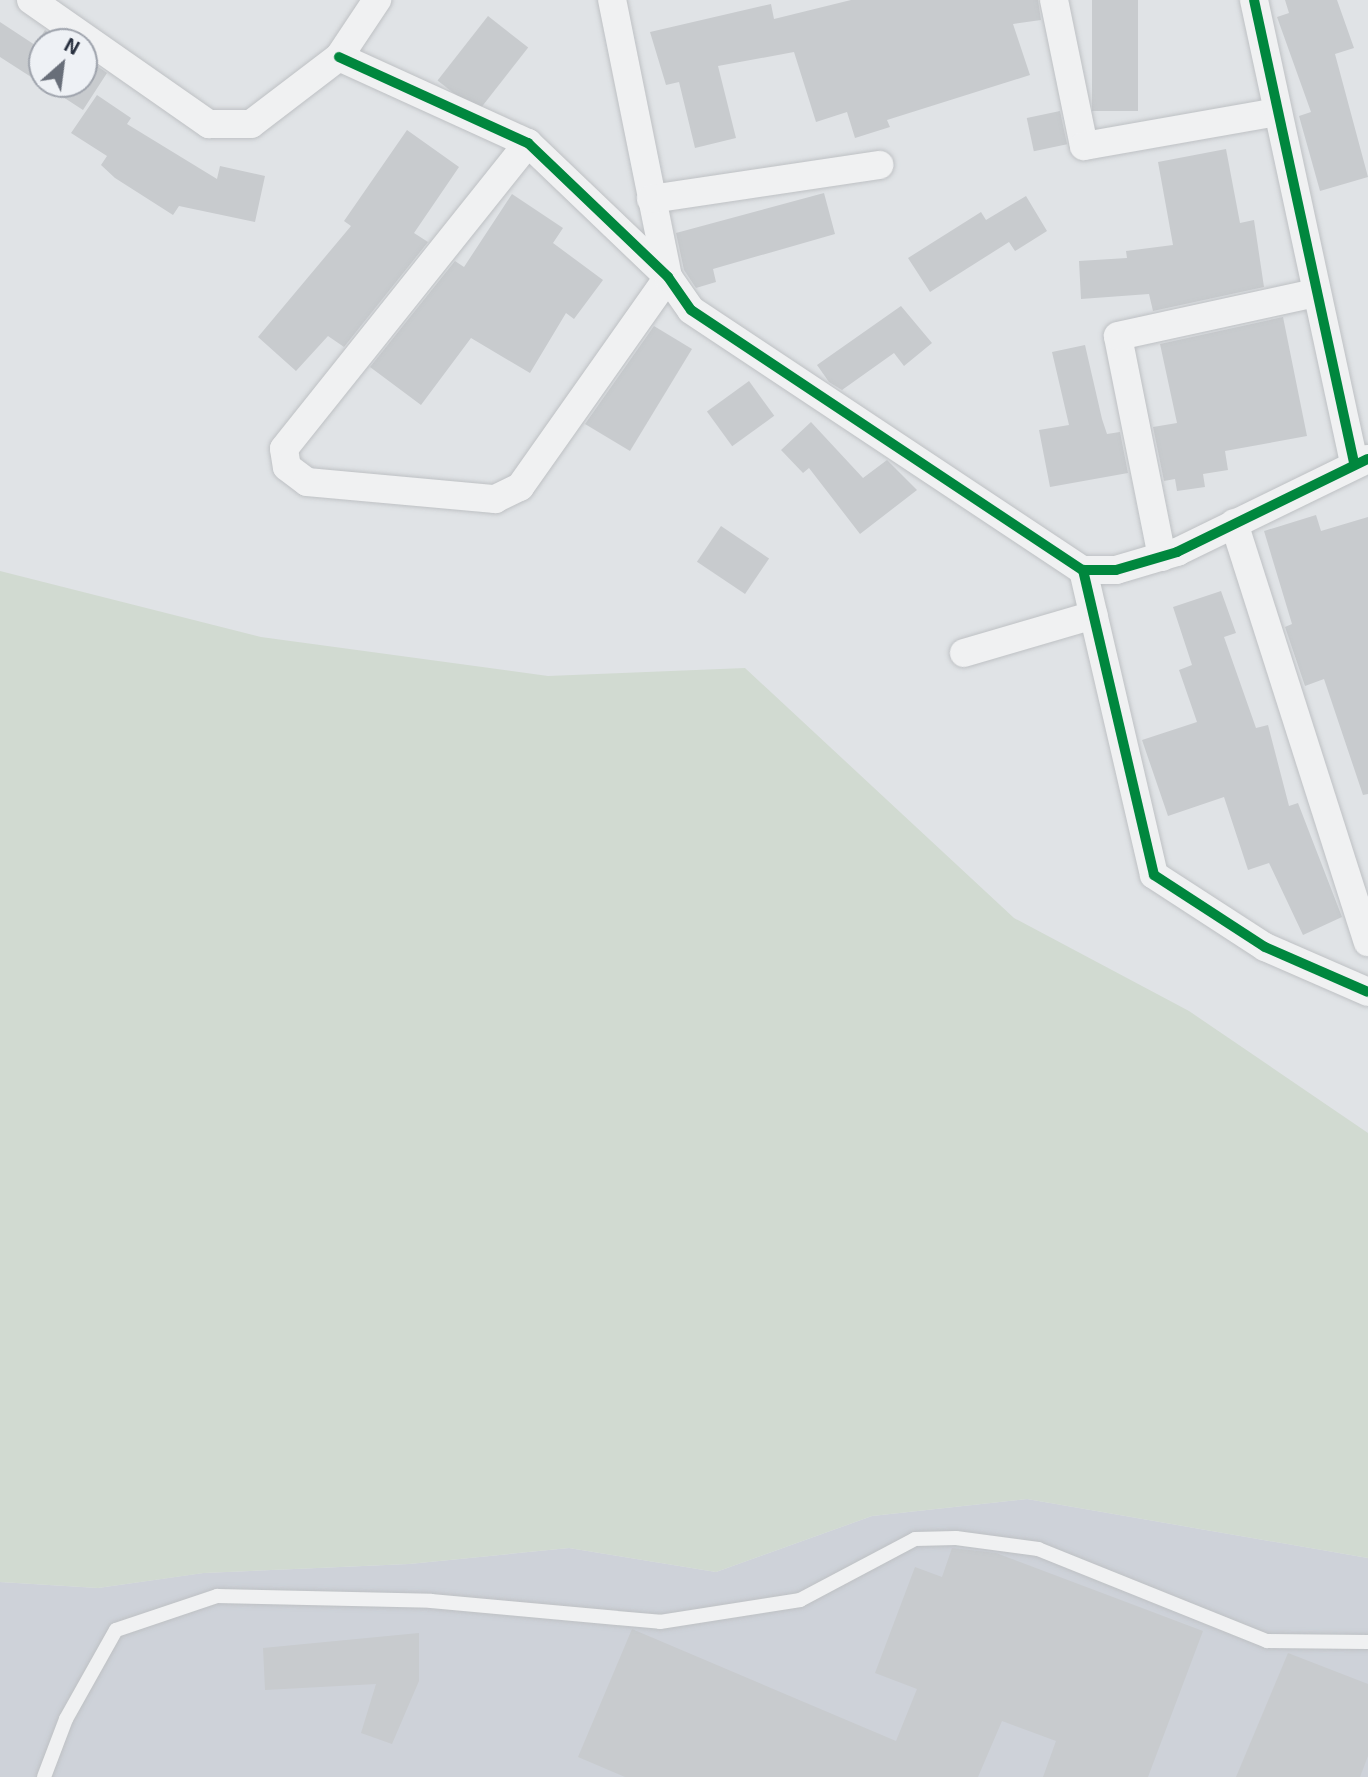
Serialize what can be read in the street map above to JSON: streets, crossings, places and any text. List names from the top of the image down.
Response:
{
  "north": "top right"
}
